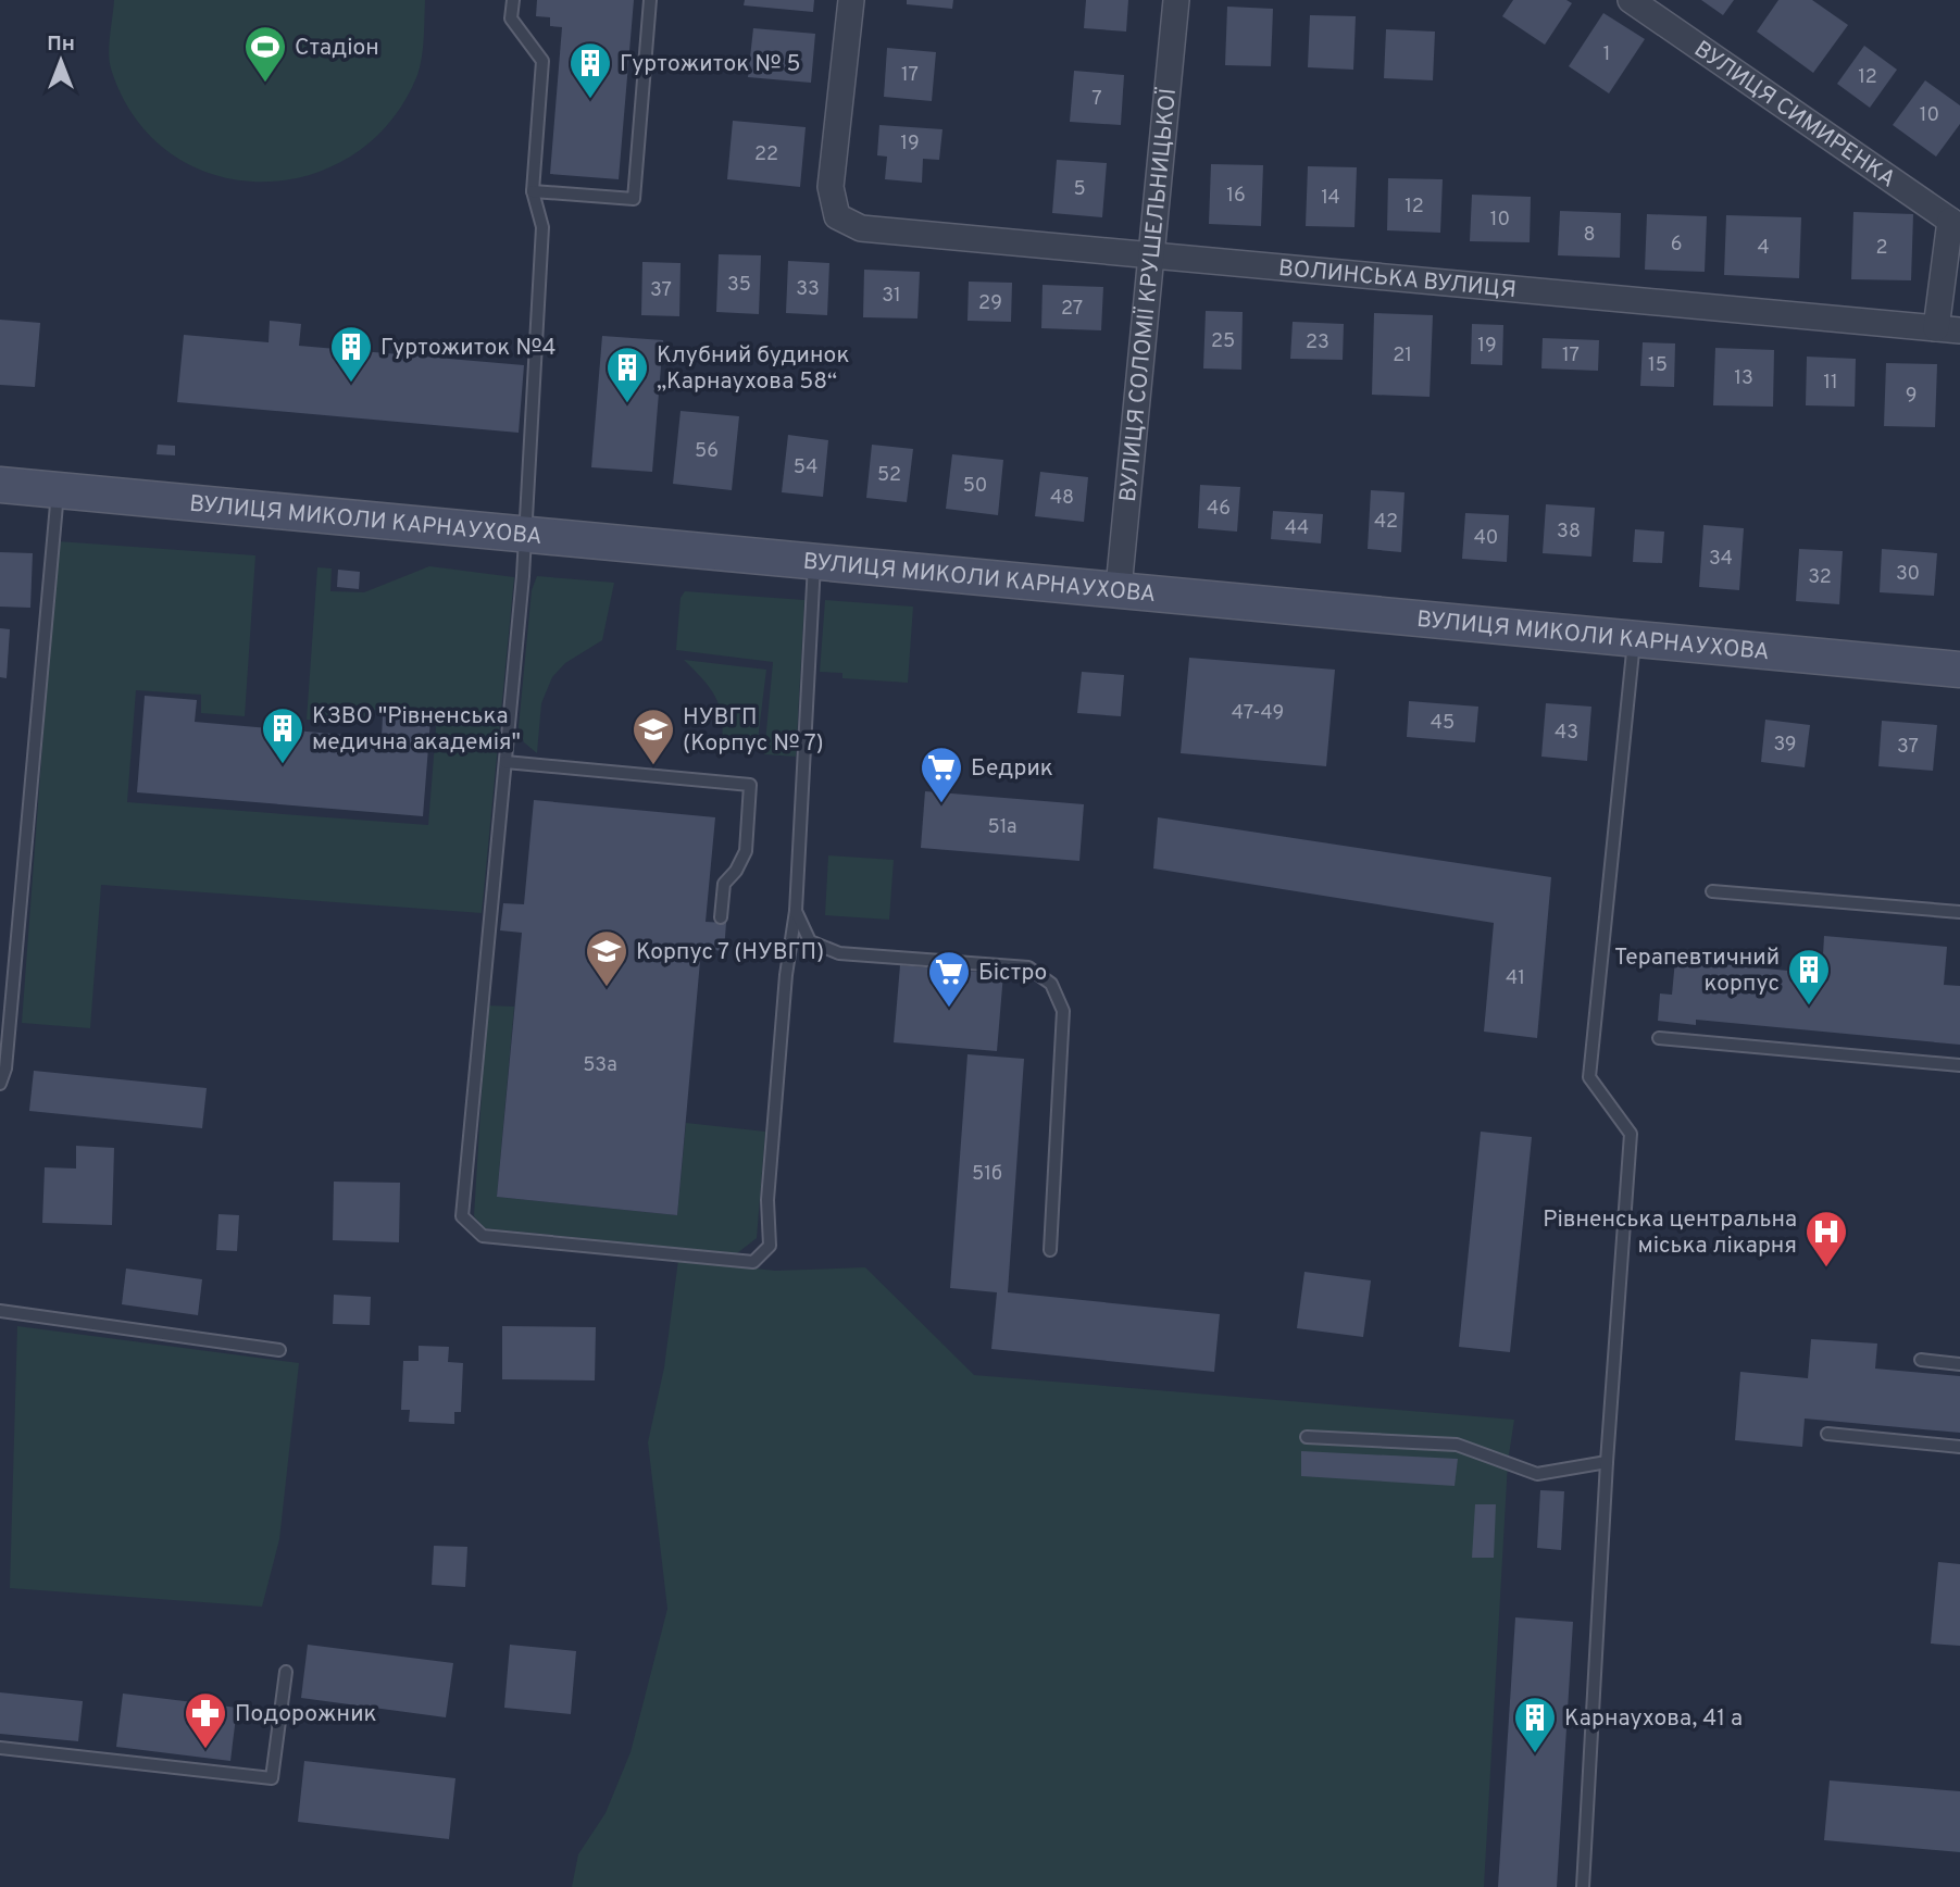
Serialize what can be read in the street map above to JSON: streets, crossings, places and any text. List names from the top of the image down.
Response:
{
  "streets": {
    "main road": ["ВУЛИЦЯ МИКОЛИ КАРНАУХОВА"],
    "street": ["ВУЛИЦЯ СИМИРЕНКА", "ВОЛИНСЬКА ВУЛИЦЯ", "ВУЛИЦЯ СОЛОМІЇ КРУШЕЛЬНИЦЬКОЇ"]
  },
  "crossings": [
    ["ВОЛИНСЬКА ВУЛИЦЯ", "ВУЛИЦЯ СОЛОМІЇ КРУШЕЛЬНИЦЬКОЇ"],
    ["ВУЛИЦЯ СОЛОМІЇ КРУШЕЛЬНИЦЬКОЇ", "ВУЛИЦЯ МИКОЛИ КАРНАУХОВА"]
  ],
  "places": {
    "sports": ["Стадіон"],
    "building": [
      "Гуртожиток № 5",
      "Гуртожиток №4",
      "Клубний будинок „Карнаухова 58“",
      "КЗВО \"Рівненська медична академія\"",
      "Терапевтичний корпус",
      "Карнаухова, 41 а"
    ],
    "school or university": ["НУВГП (Корпус № 7)", "Корпус 7 (НУВГП)"],
    "supermarket": ["Бедрик", "Бістро"],
    "hospital": ["Рівненська центральна міська лікарня"],
    "pharmacy": ["Подорожник"]
  },
  "house_numbers": [
    "1",
    "17",
    "12",
    "7",
    "10",
    "19",
    "22",
    "5",
    "16",
    "14",
    "12",
    "10",
    "8",
    "6",
    "4",
    "2",
    "35",
    "33",
    "37",
    "31",
    "29",
    "27",
    "25",
    "23",
    "19",
    "21",
    "17",
    "15",
    "13",
    "11",
    "9",
    "56",
    "54",
    "52",
    "50",
    "48",
    "46",
    "42",
    "44",
    "38",
    "40",
    "34",
    "30",
    "32",
    "47-49",
    "45",
    "43",
    "39",
    "37",
    "51а",
    "41",
    "53а",
    "51б"
  ],
  "north": "top"
}
